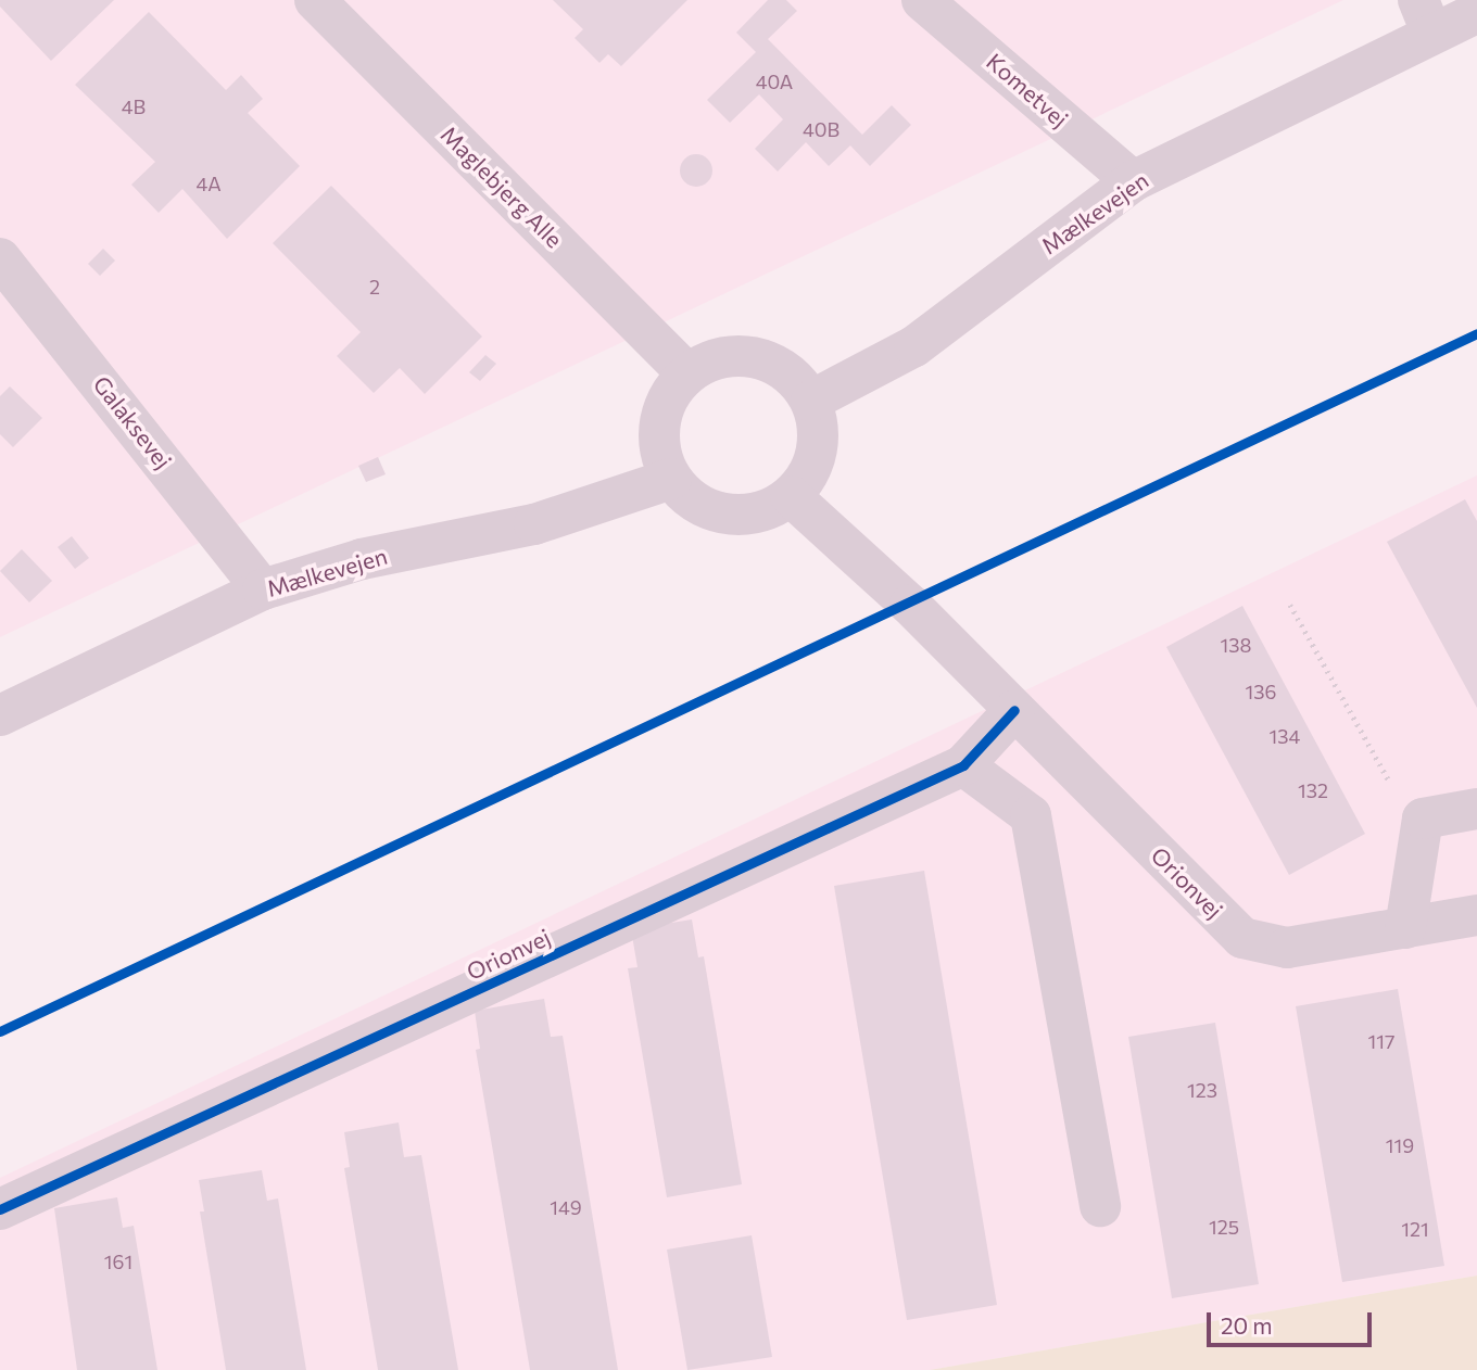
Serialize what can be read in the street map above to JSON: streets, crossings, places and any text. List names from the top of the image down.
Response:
{
  "streets": {
    "street": [
      "Kometvej",
      "Maglebjerg Alle",
      "Mælkevejen",
      "Galaksevej",
      "Orionvej"
    ]
  },
  "crossings": [
    ["Kometvej", "Mælkevejen"],
    ["Maglebjerg Alle", "Mælkevejen"],
    ["Maglebjerg Alle", "Orionvej"],
    ["Mælkevejen", "Galaksevej"],
    ["Mælkevejen", "Orionvej"]
  ],
  "house_numbers": [
    "40A",
    "4B",
    "40B",
    "4A",
    "2",
    "138",
    "136",
    "134",
    "132",
    "117",
    "123",
    "119",
    "149",
    "125",
    "121",
    "161"
  ],
  "scale_bar": "20 m"
}
